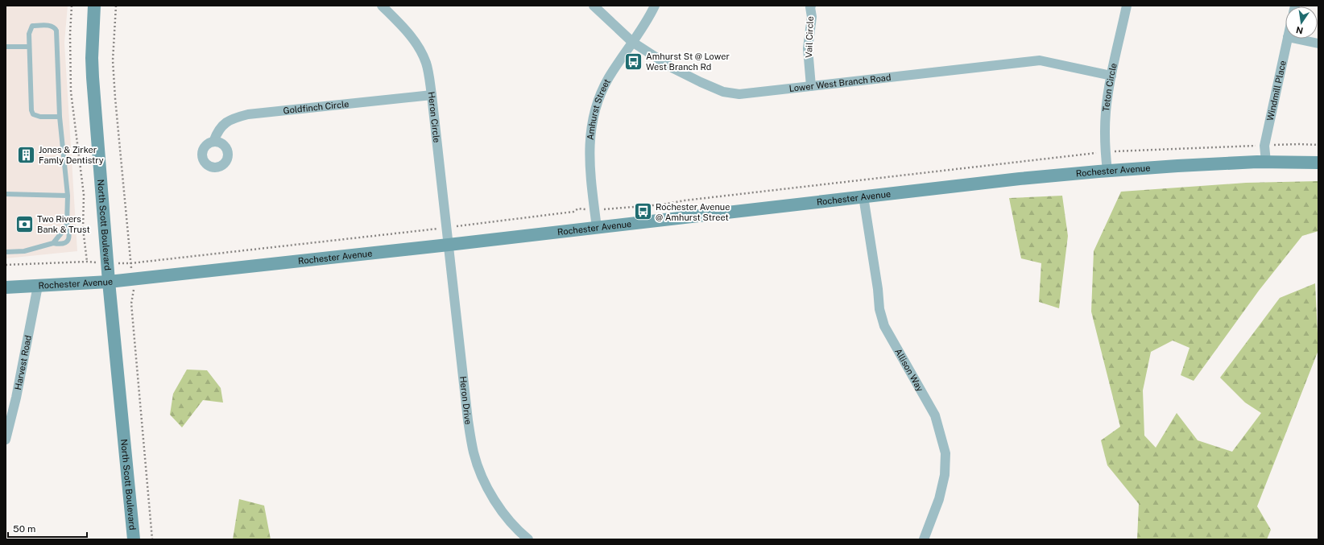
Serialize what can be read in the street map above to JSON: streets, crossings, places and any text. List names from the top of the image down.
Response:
{
  "streets": {
    "main road": ["Rochester Avenue", "North Scott Boulevard"],
    "street": [
      "Vail Circle",
      "Lower West Branch Road",
      "Teton Circle",
      "Windmill Place",
      "Goldfinch Circle",
      "Amhurst Street",
      "Heron Circle",
      "Harvest Road",
      "Allison Way",
      "Heron Drive"
    ]
  },
  "crossings": [
    ["Vail Circle", "Lower West Branch Road"],
    ["Lower West Branch Road", "Teton Circle"],
    ["Lower West Branch Road", "Amhurst Street"],
    ["Teton Circle", "Rochester Avenue"],
    ["Windmill Place", "Rochester Avenue"],
    ["Goldfinch Circle", "Heron Circle"],
    ["Amhurst Street", "Rochester Avenue"],
    ["Heron Circle", "Rochester Avenue"],
    ["Heron Circle", "Heron Drive"],
    ["Rochester Avenue", "North Scott Boulevard"],
    ["Rochester Avenue", "Harvest Road"],
    ["Rochester Avenue", "Allison Way"],
    ["Rochester Avenue", "Heron Drive"]
  ],
  "places": {
    "bus stop": ["Amhurst St @ Lower West Branch Rd", "Rochester Avenue @ Amhurst Street"],
    "building": ["Jones & Zirker Famly Dentistry"],
    "bank": ["Two Rivers Bank & Trust"]
  },
  "scale_bar": "50 m",
  "north": "bottom"
}
